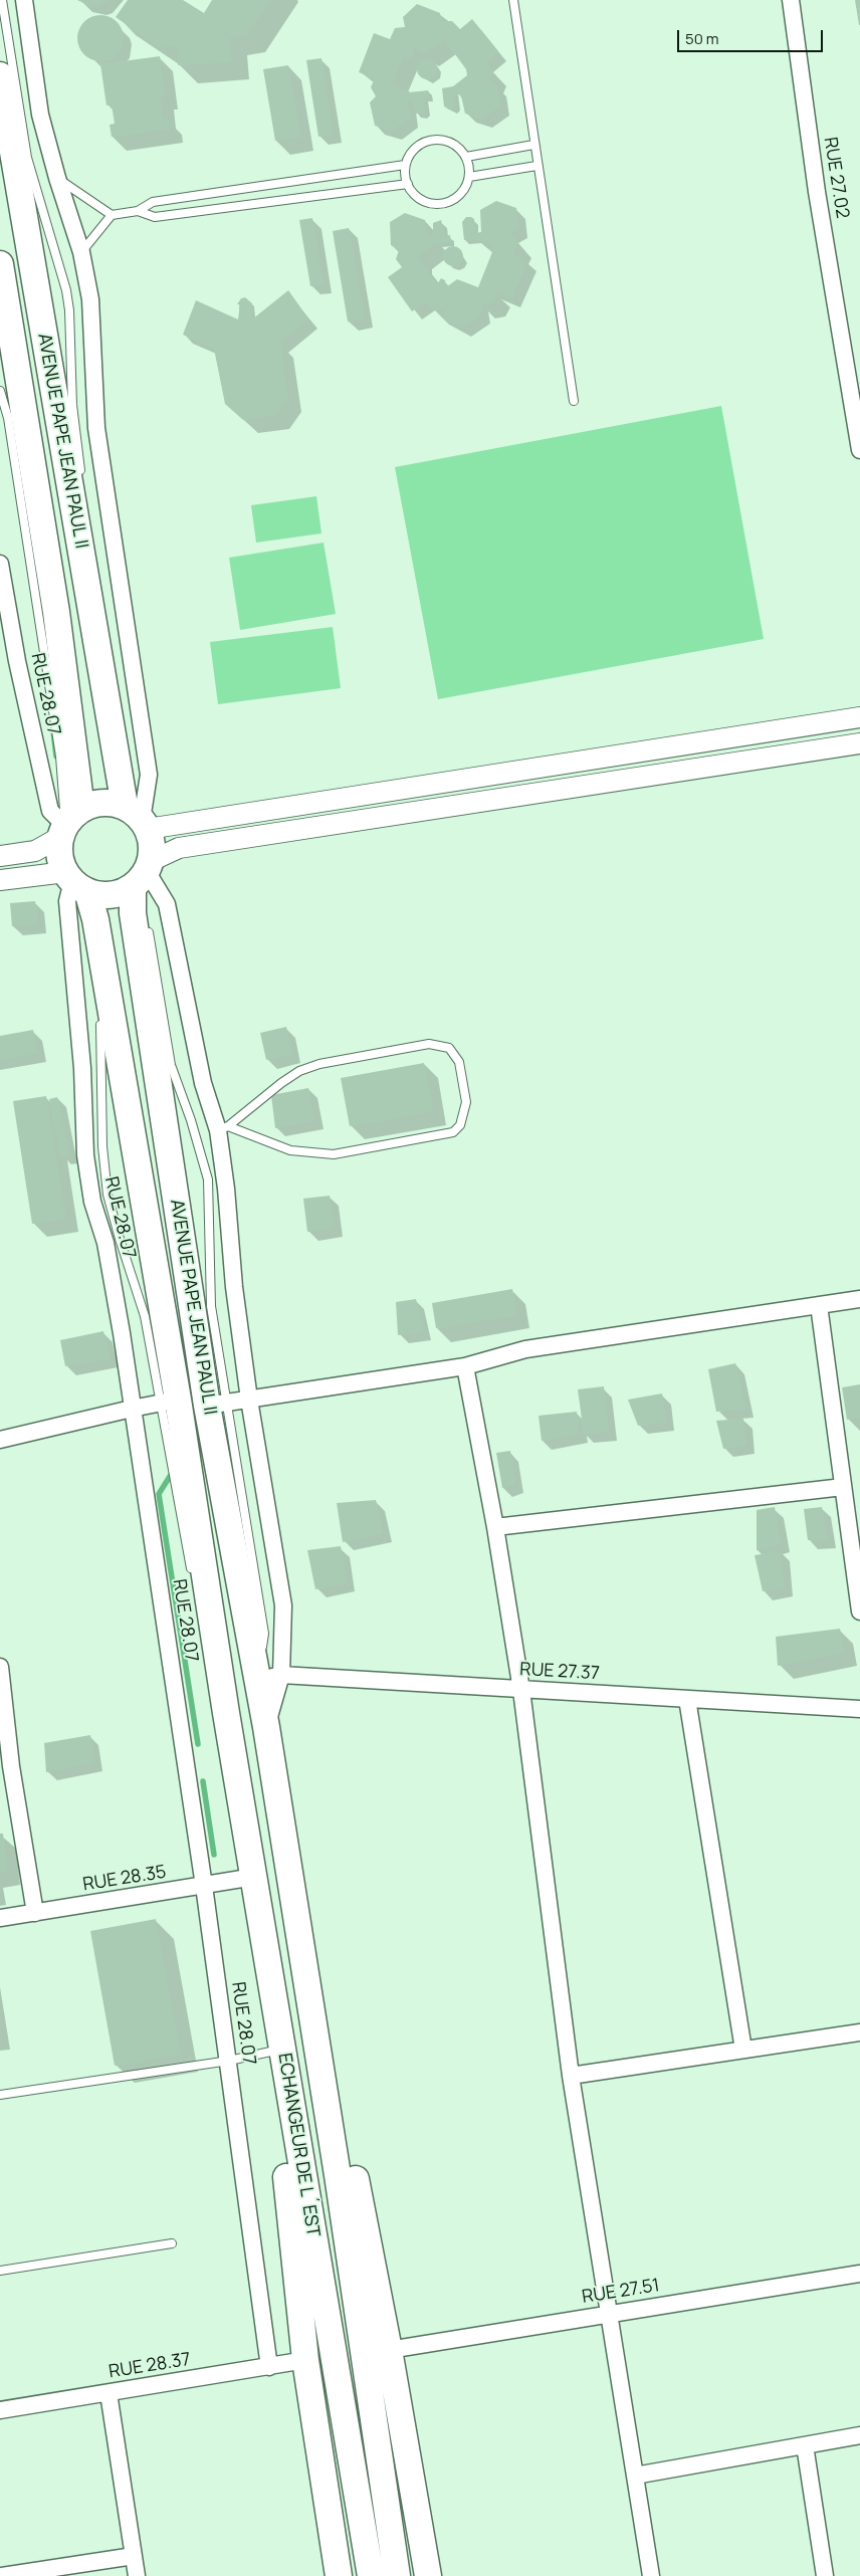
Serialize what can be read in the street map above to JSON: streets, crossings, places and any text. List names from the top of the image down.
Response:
{
  "streets": {
    "highway": ["AVENUE PAPE JEAN PAUL II", "ECHANGEUR DE L´EST"],
    "street": [
      "RUE 27.02",
      "RUE 28.07",
      "RUE 27.37",
      "RUE 28.35",
      "RUE 27.51",
      "RUE 28.37"
    ]
  },
  "crossings": [
    ["AVENUE PAPE JEAN PAUL II", "RUE 28.07"],
    ["AVENUE PAPE JEAN PAUL II", "RUE 27.37"],
    ["AVENUE PAPE JEAN PAUL II", "ECHANGEUR DE L´EST"],
    ["RUE 28.07", "RUE 28.35"],
    ["RUE 28.07", "RUE 28.37"],
    ["RUE 28.35", "ECHANGEUR DE L´EST"]
  ],
  "scale_bar": "50 m"
}
